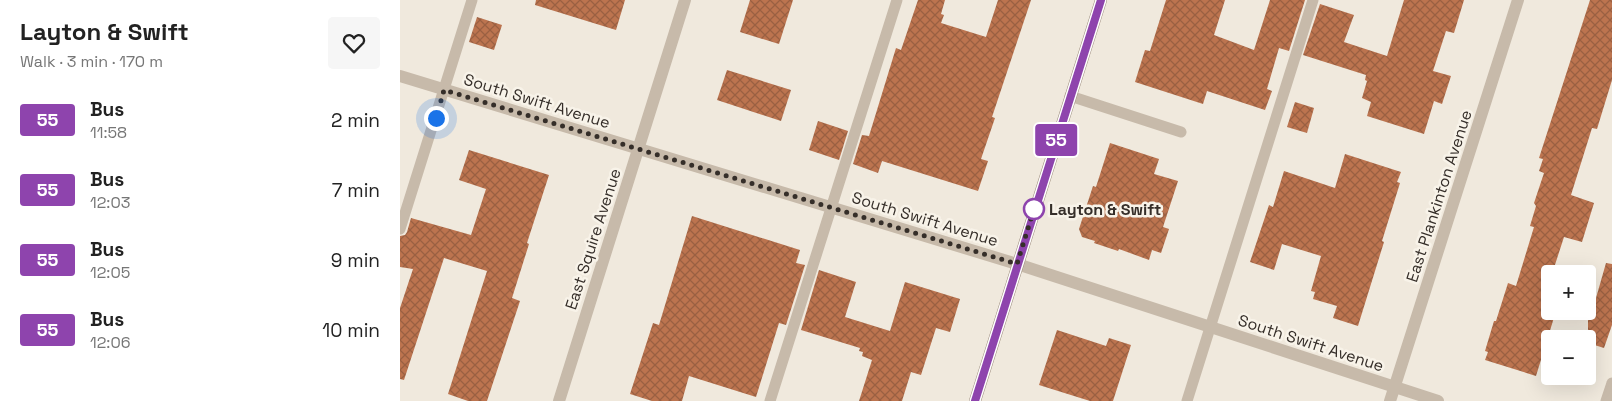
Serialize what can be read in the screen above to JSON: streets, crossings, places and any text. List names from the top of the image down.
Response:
{
  "streets": {
    "street": ["South Swift Avenue", "East Plankinton Avenue", "East Squire Avenue"]
  },
  "crossings": [
    ["South Swift Avenue", "East Plankinton Avenue"],
    ["South Swift Avenue", "East Squire Avenue"]
  ],
  "places": ["Layton & Swift"],
  "lines": ["bus line 55"],
  "page": {
    "heading": ["Layton & Swift", "Walk · 3 min · 170 m"],
    "on_map": "55",
    "list": [
      {
        "mark": "55",
        "name": "Bus",
        "note": "11:58",
        "value": "2 min"
      },
      {
        "mark": "55",
        "name": "Bus",
        "note": "12:03",
        "value": "7 min"
      },
      {
        "mark": "55",
        "name": "Bus",
        "note": "12:05",
        "value": "9 min"
      },
      {
        "mark": "55",
        "name": "Bus",
        "note": "12:06",
        "value": "10 min"
      }
    ],
    "map_buttons": ["+", "−"]
  }
}
